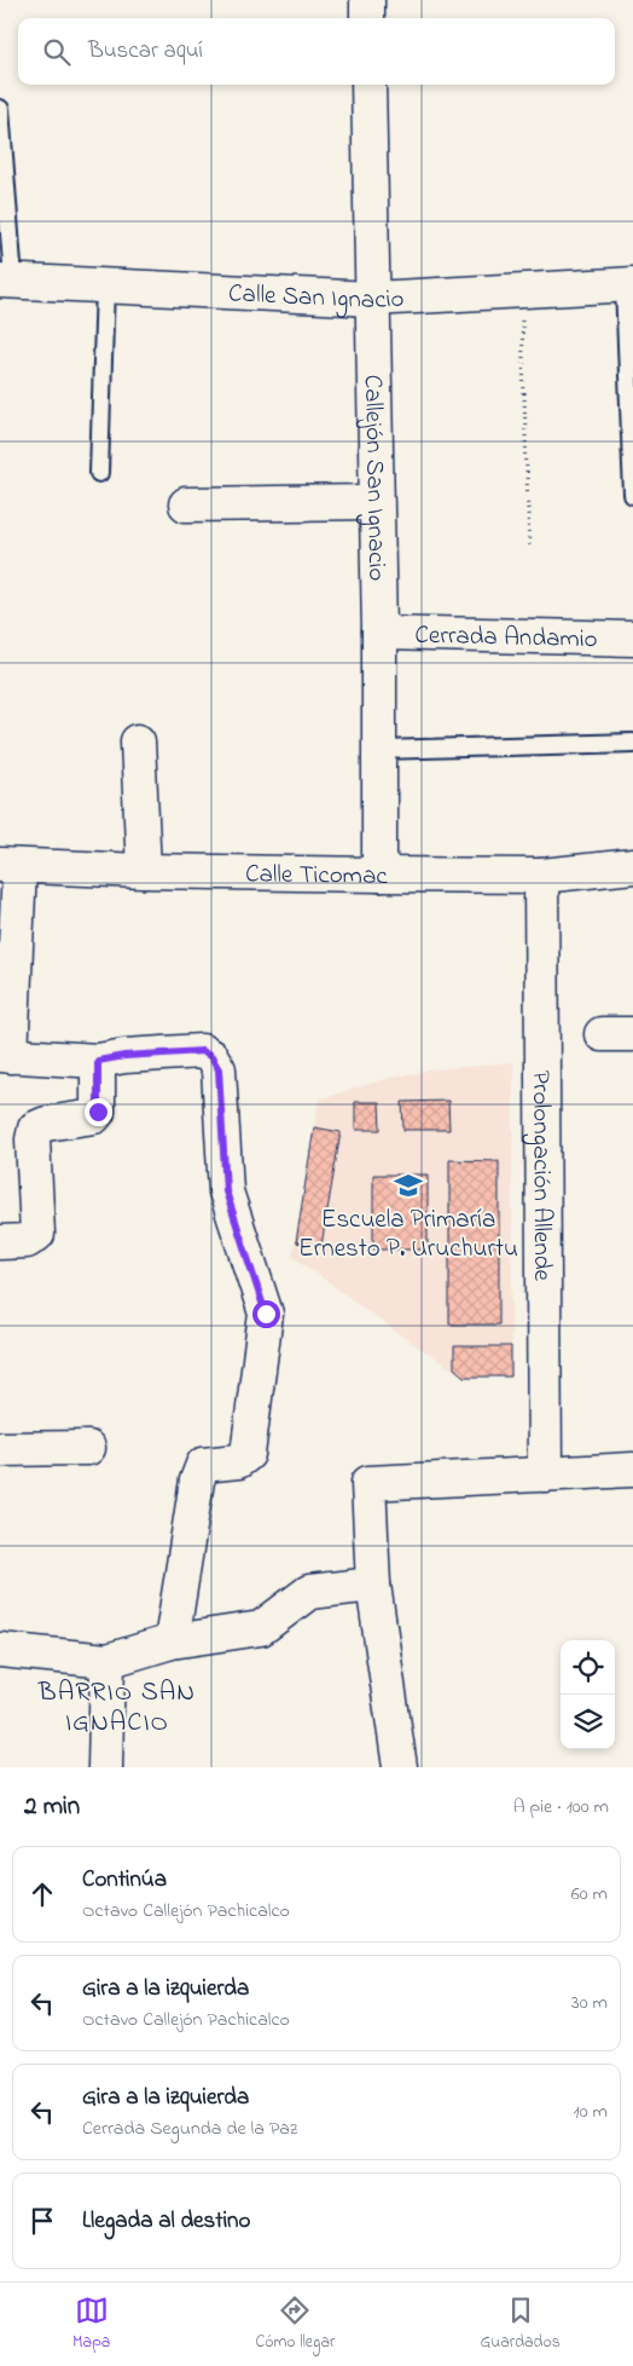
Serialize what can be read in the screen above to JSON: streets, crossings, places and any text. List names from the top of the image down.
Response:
{
  "streets": {
    "street": [
      "Calle San Ignacio",
      "Callejón San Ignacio",
      "Cerrada Andamio",
      "Calle Ticomac",
      "Prolongación Allende"
    ]
  },
  "crossings": [
    ["Calle San Ignacio", "Callejón San Ignacio"],
    ["Callejón San Ignacio", "Cerrada Andamio"],
    ["Callejón San Ignacio", "Calle Ticomac"],
    ["Calle Ticomac", "Prolongación Allende"]
  ],
  "districts": ["BARRIO SAN IGNACIO"],
  "places": {
    "school or university": ["Escuela Primaría Ernesto P. Uruchurtu"]
  },
  "page": {
    "search": "Buscar aquí",
    "heading": ["2 min", "A pie · 100 m"],
    "list": [
      ["Continúa", "Octavo Callejón Pachicalco", "60 m"],
      ["Gira a la izquierda", "Octavo Callejón Pachicalco", "30 m"],
      ["Gira a la izquierda", "Cerrada Segunda de la Paz", "10 m"],
      "Llegada al destino"
    ],
    "nav": ["Mapa", "Cómo llegar", "Guardados"]
  }
}
